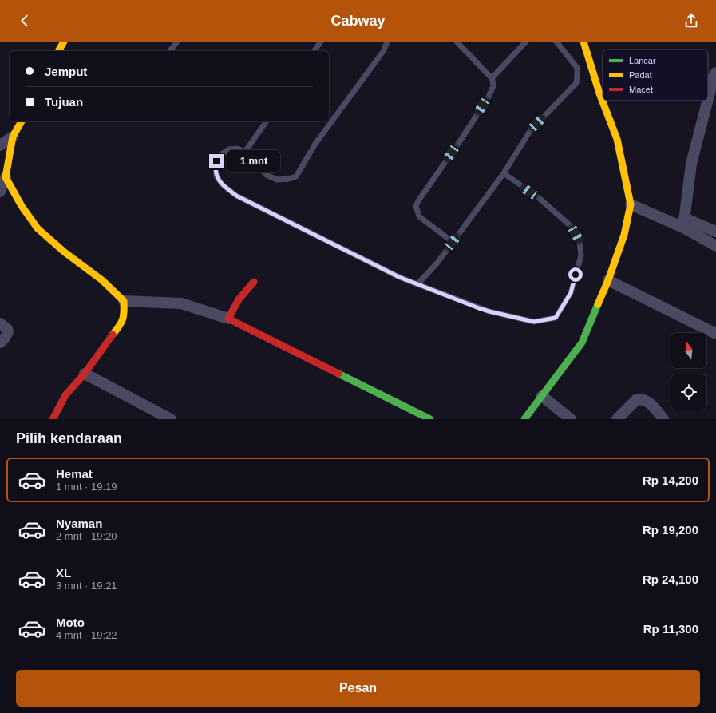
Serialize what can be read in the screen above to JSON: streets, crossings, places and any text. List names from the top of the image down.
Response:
{
  "legend": ["Lancar", "Padat", "Macet"],
  "north": "top",
  "page": {
    "header": "Cabway",
    "banner": ["Jemput", "Tujuan"],
    "bubble": "1 mnt",
    "heading": "Pilih kendaraan",
    "list": [
      {
        "name": "Hemat",
        "note": "1 mnt · 19:19",
        "value": "Rp 14,200"
      },
      {
        "name": "Nyaman",
        "note": "2 mnt · 19:20",
        "value": "Rp 19,200"
      },
      {
        "name": "XL",
        "note": "3 mnt · 19:21",
        "value": "Rp 24,100"
      },
      {
        "name": "Moto",
        "note": "4 mnt · 19:22",
        "value": "Rp 11,300"
      }
    ],
    "buttons": "Pesan"
  }
}
